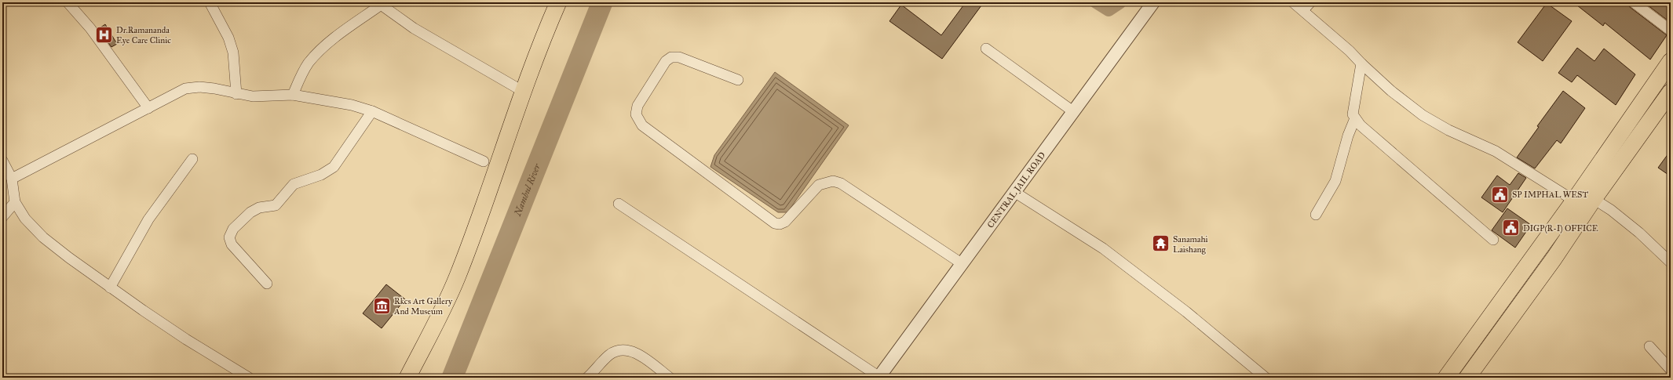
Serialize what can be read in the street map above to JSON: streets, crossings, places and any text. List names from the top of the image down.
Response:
{
  "streets": {
    "street": ["CENTRAL JAIL ROAD"]
  },
  "water": ["Nambul River"],
  "places": {
    "hospital": ["Dr.Ramananda Eye Care Clinic"],
    "public building": ["SP IMPHAL WEST", "DIGP(R-I) OFFICE"],
    "temple": ["Sanamahi Laishang"],
    "museum": ["Rkcs Art Gallery And Museum"]
  }
}
